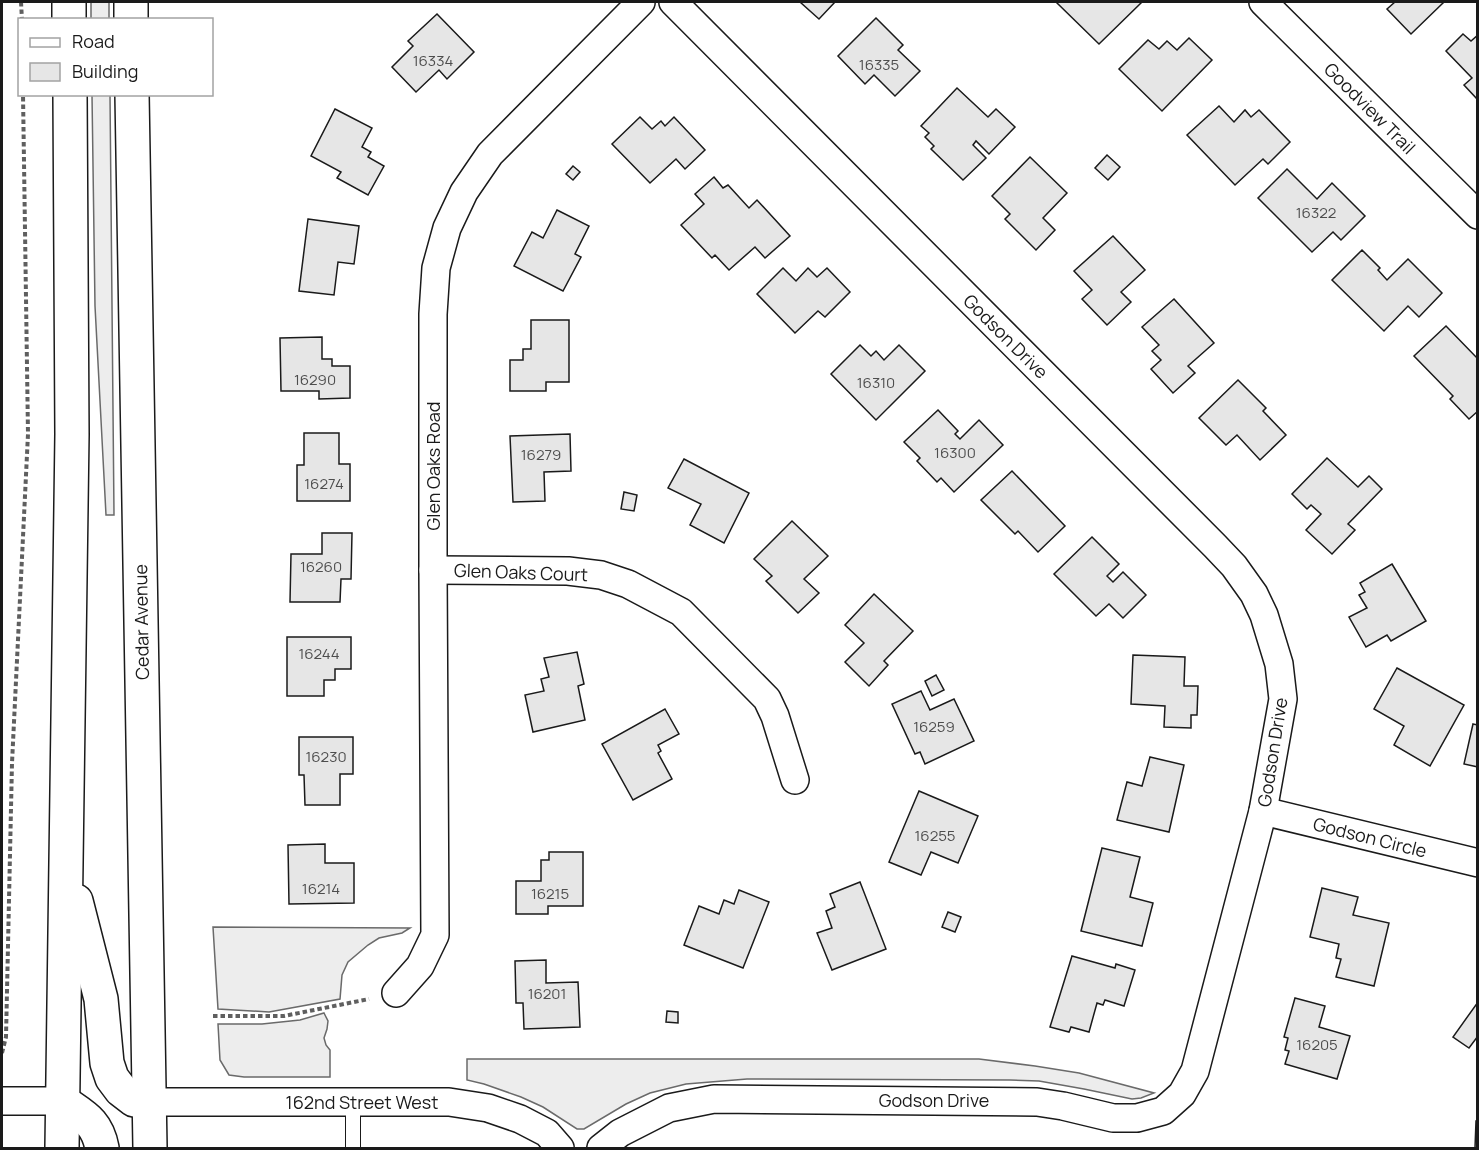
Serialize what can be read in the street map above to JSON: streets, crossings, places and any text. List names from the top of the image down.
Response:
{
  "streets": {
    "main road": ["Cedar Avenue"],
    "street": [
      "Goodview Trail",
      "Godson Drive",
      "Glen Oaks Road",
      "Glen Oaks Court",
      "Godson Circle",
      "162nd Street West"
    ]
  },
  "crossings": [
    ["Godson Drive", "Godson Circle"],
    ["Glen Oaks Road", "Glen Oaks Court"],
    ["Cedar Avenue", "162nd Street West"]
  ],
  "house_numbers": [
    "16334",
    "16335",
    "16322",
    "16290",
    "16310",
    "16300",
    "16279",
    "16274",
    "16260",
    "16244",
    "16259",
    "16230",
    "16255",
    "16214",
    "16215",
    "16201",
    "16205"
  ],
  "legend": ["Road", "Building"]
}
